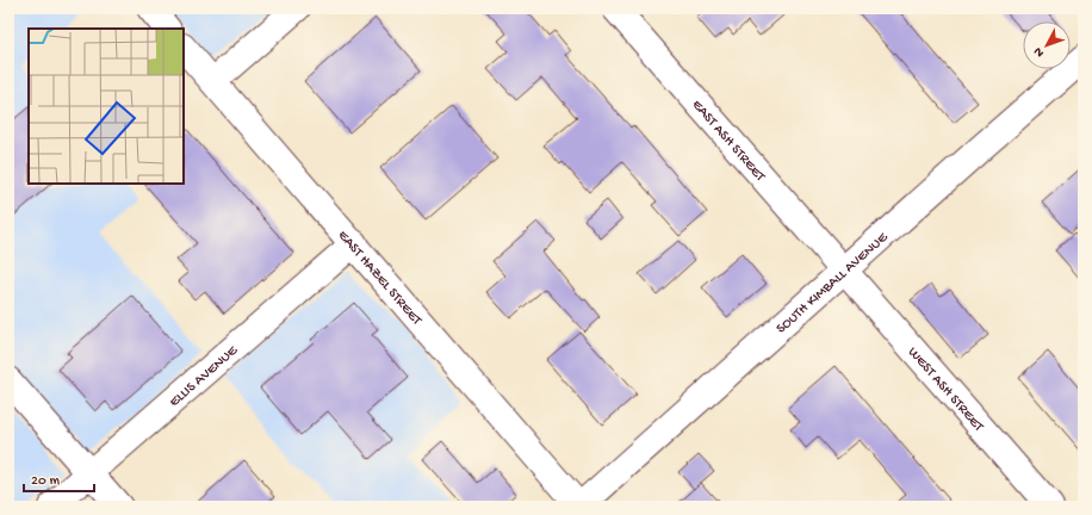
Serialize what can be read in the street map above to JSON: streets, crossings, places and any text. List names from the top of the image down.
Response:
{
  "streets": {
    "street": [
      "EAST ASH STREET",
      "EAST HAZEL STREET",
      "SOUTH KIMBALL AVENUE",
      "ELLIS AVENUE",
      "WEST ASH STREET"
    ]
  },
  "crossings": [
    ["EAST ASH STREET", "SOUTH KIMBALL AVENUE"],
    ["EAST ASH STREET", "WEST ASH STREET"],
    ["EAST HAZEL STREET", "SOUTH KIMBALL AVENUE"],
    ["EAST HAZEL STREET", "ELLIS AVENUE"],
    ["SOUTH KIMBALL AVENUE", "WEST ASH STREET"]
  ],
  "scale_bar": "20 m",
  "north": "bottom left"
}
